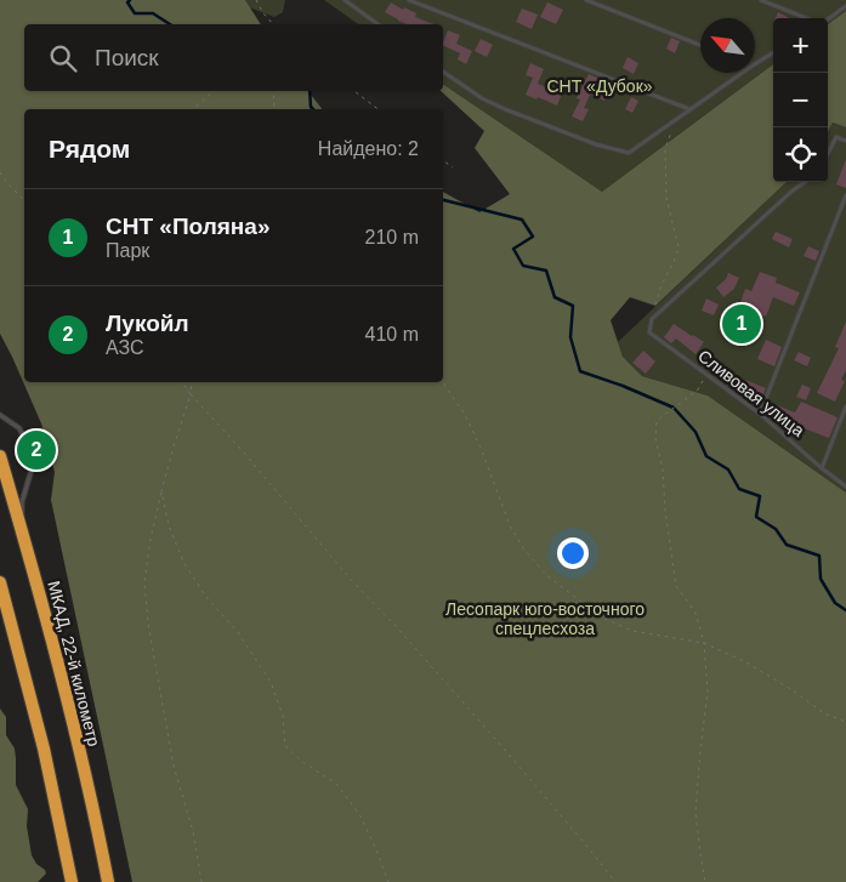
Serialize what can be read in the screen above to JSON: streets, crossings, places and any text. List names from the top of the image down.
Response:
{
  "streets": {
    "highway": ["МКАД, 22-й километр"],
    "lane": ["Сливовая улица"]
  },
  "parks": ["СНТ «Дубок»", "Лесопарк юго-восточного спецлесхоза"],
  "north": "top left",
  "page": {
    "map_buttons": ["+", "−"],
    "search": "Поиск",
    "heading": ["Рядом", "Найдено: 2"],
    "list": [
      {
        "mark": "1",
        "name": "СНТ «Поляна»",
        "note": "Парк",
        "value": "210 m"
      },
      {
        "mark": "2",
        "name": "Лукойл",
        "note": "АЗС",
        "value": "410 m"
      }
    ],
    "pins": ["1", "2"]
  }
}
